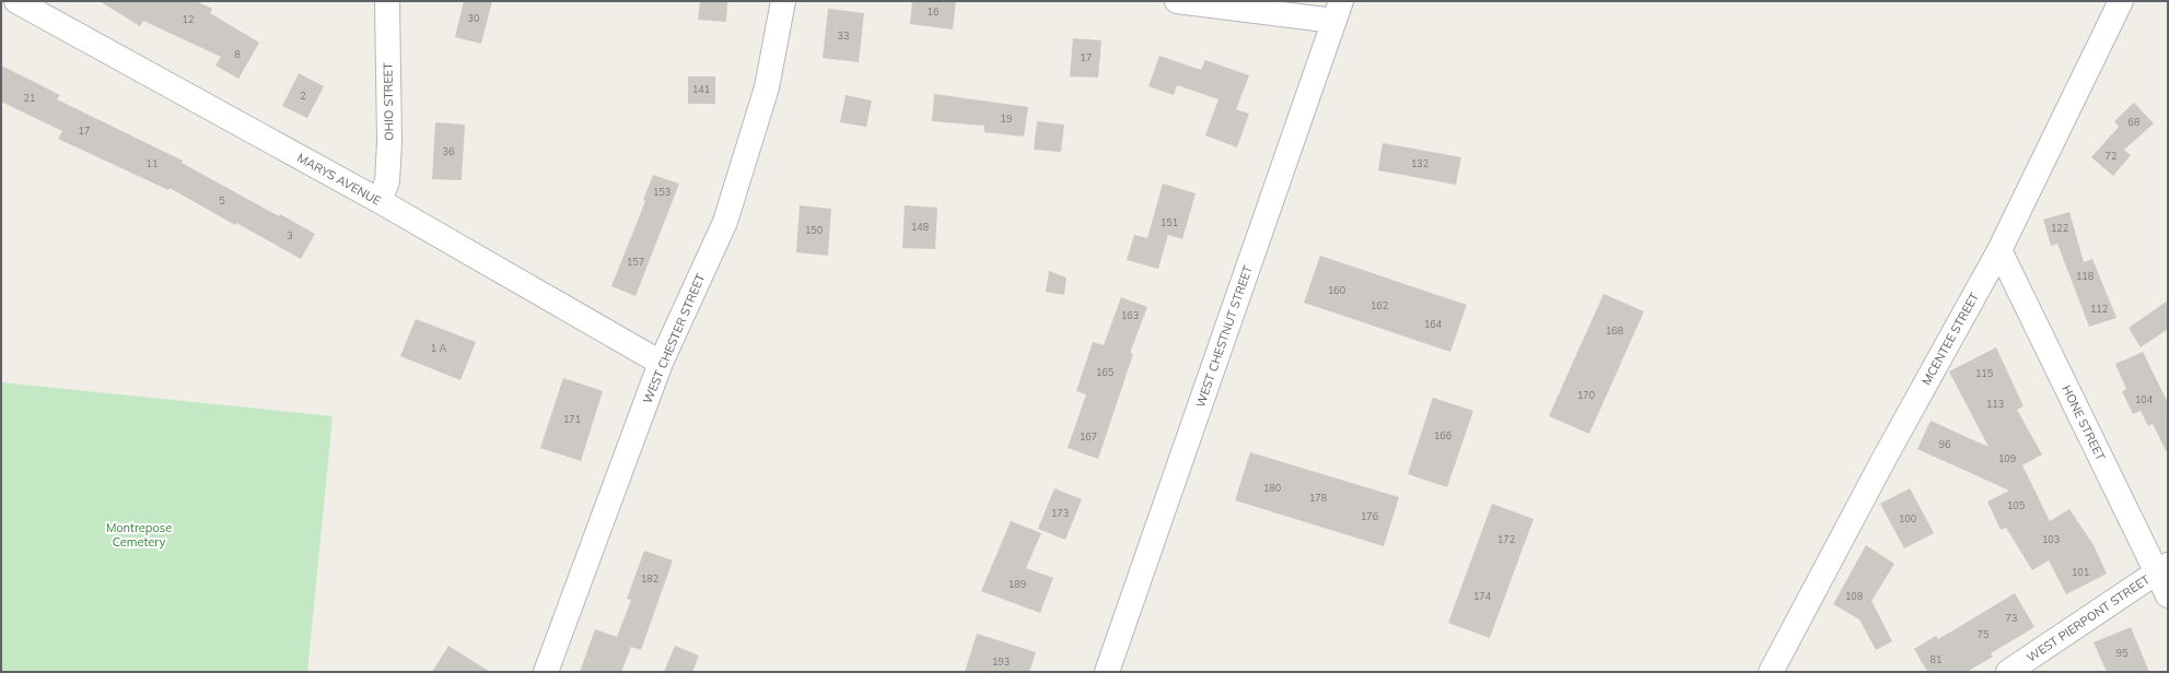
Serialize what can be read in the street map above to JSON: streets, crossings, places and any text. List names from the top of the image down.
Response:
{
  "streets": {
    "street": [
      "OHIO STREET",
      "MARYS AVENUE",
      "WEST CHESTNUT STREET",
      "WEST CHESTER STREET",
      "MCENTEE STREET",
      "HONE STREET",
      "WEST PIERPONT STREET"
    ]
  },
  "crossings": [
    ["OHIO STREET", "MARYS AVENUE"],
    ["MARYS AVENUE", "WEST CHESTER STREET"],
    ["MCENTEE STREET", "HONE STREET"],
    ["HONE STREET", "WEST PIERPONT STREET"]
  ],
  "parks": ["Montrepose Cemetery"],
  "house_numbers": [
    "16",
    "30",
    "12",
    "33",
    "8",
    "17",
    "141",
    "2",
    "21",
    "19",
    "68",
    "17",
    "36",
    "72",
    "11",
    "132",
    "153",
    "5",
    "151",
    "148",
    "122",
    "150",
    "3",
    "157",
    "118",
    "160",
    "162",
    "112",
    "163",
    "164",
    "168",
    "1 A",
    "165",
    "115",
    "170",
    "104",
    "113",
    "171",
    "166",
    "167",
    "96",
    "109",
    "180",
    "178",
    "105",
    "173",
    "176",
    "100",
    "172",
    "103",
    "101",
    "182",
    "189",
    "174",
    "108",
    "73",
    "75",
    "95",
    "81",
    "193"
  ]
}
